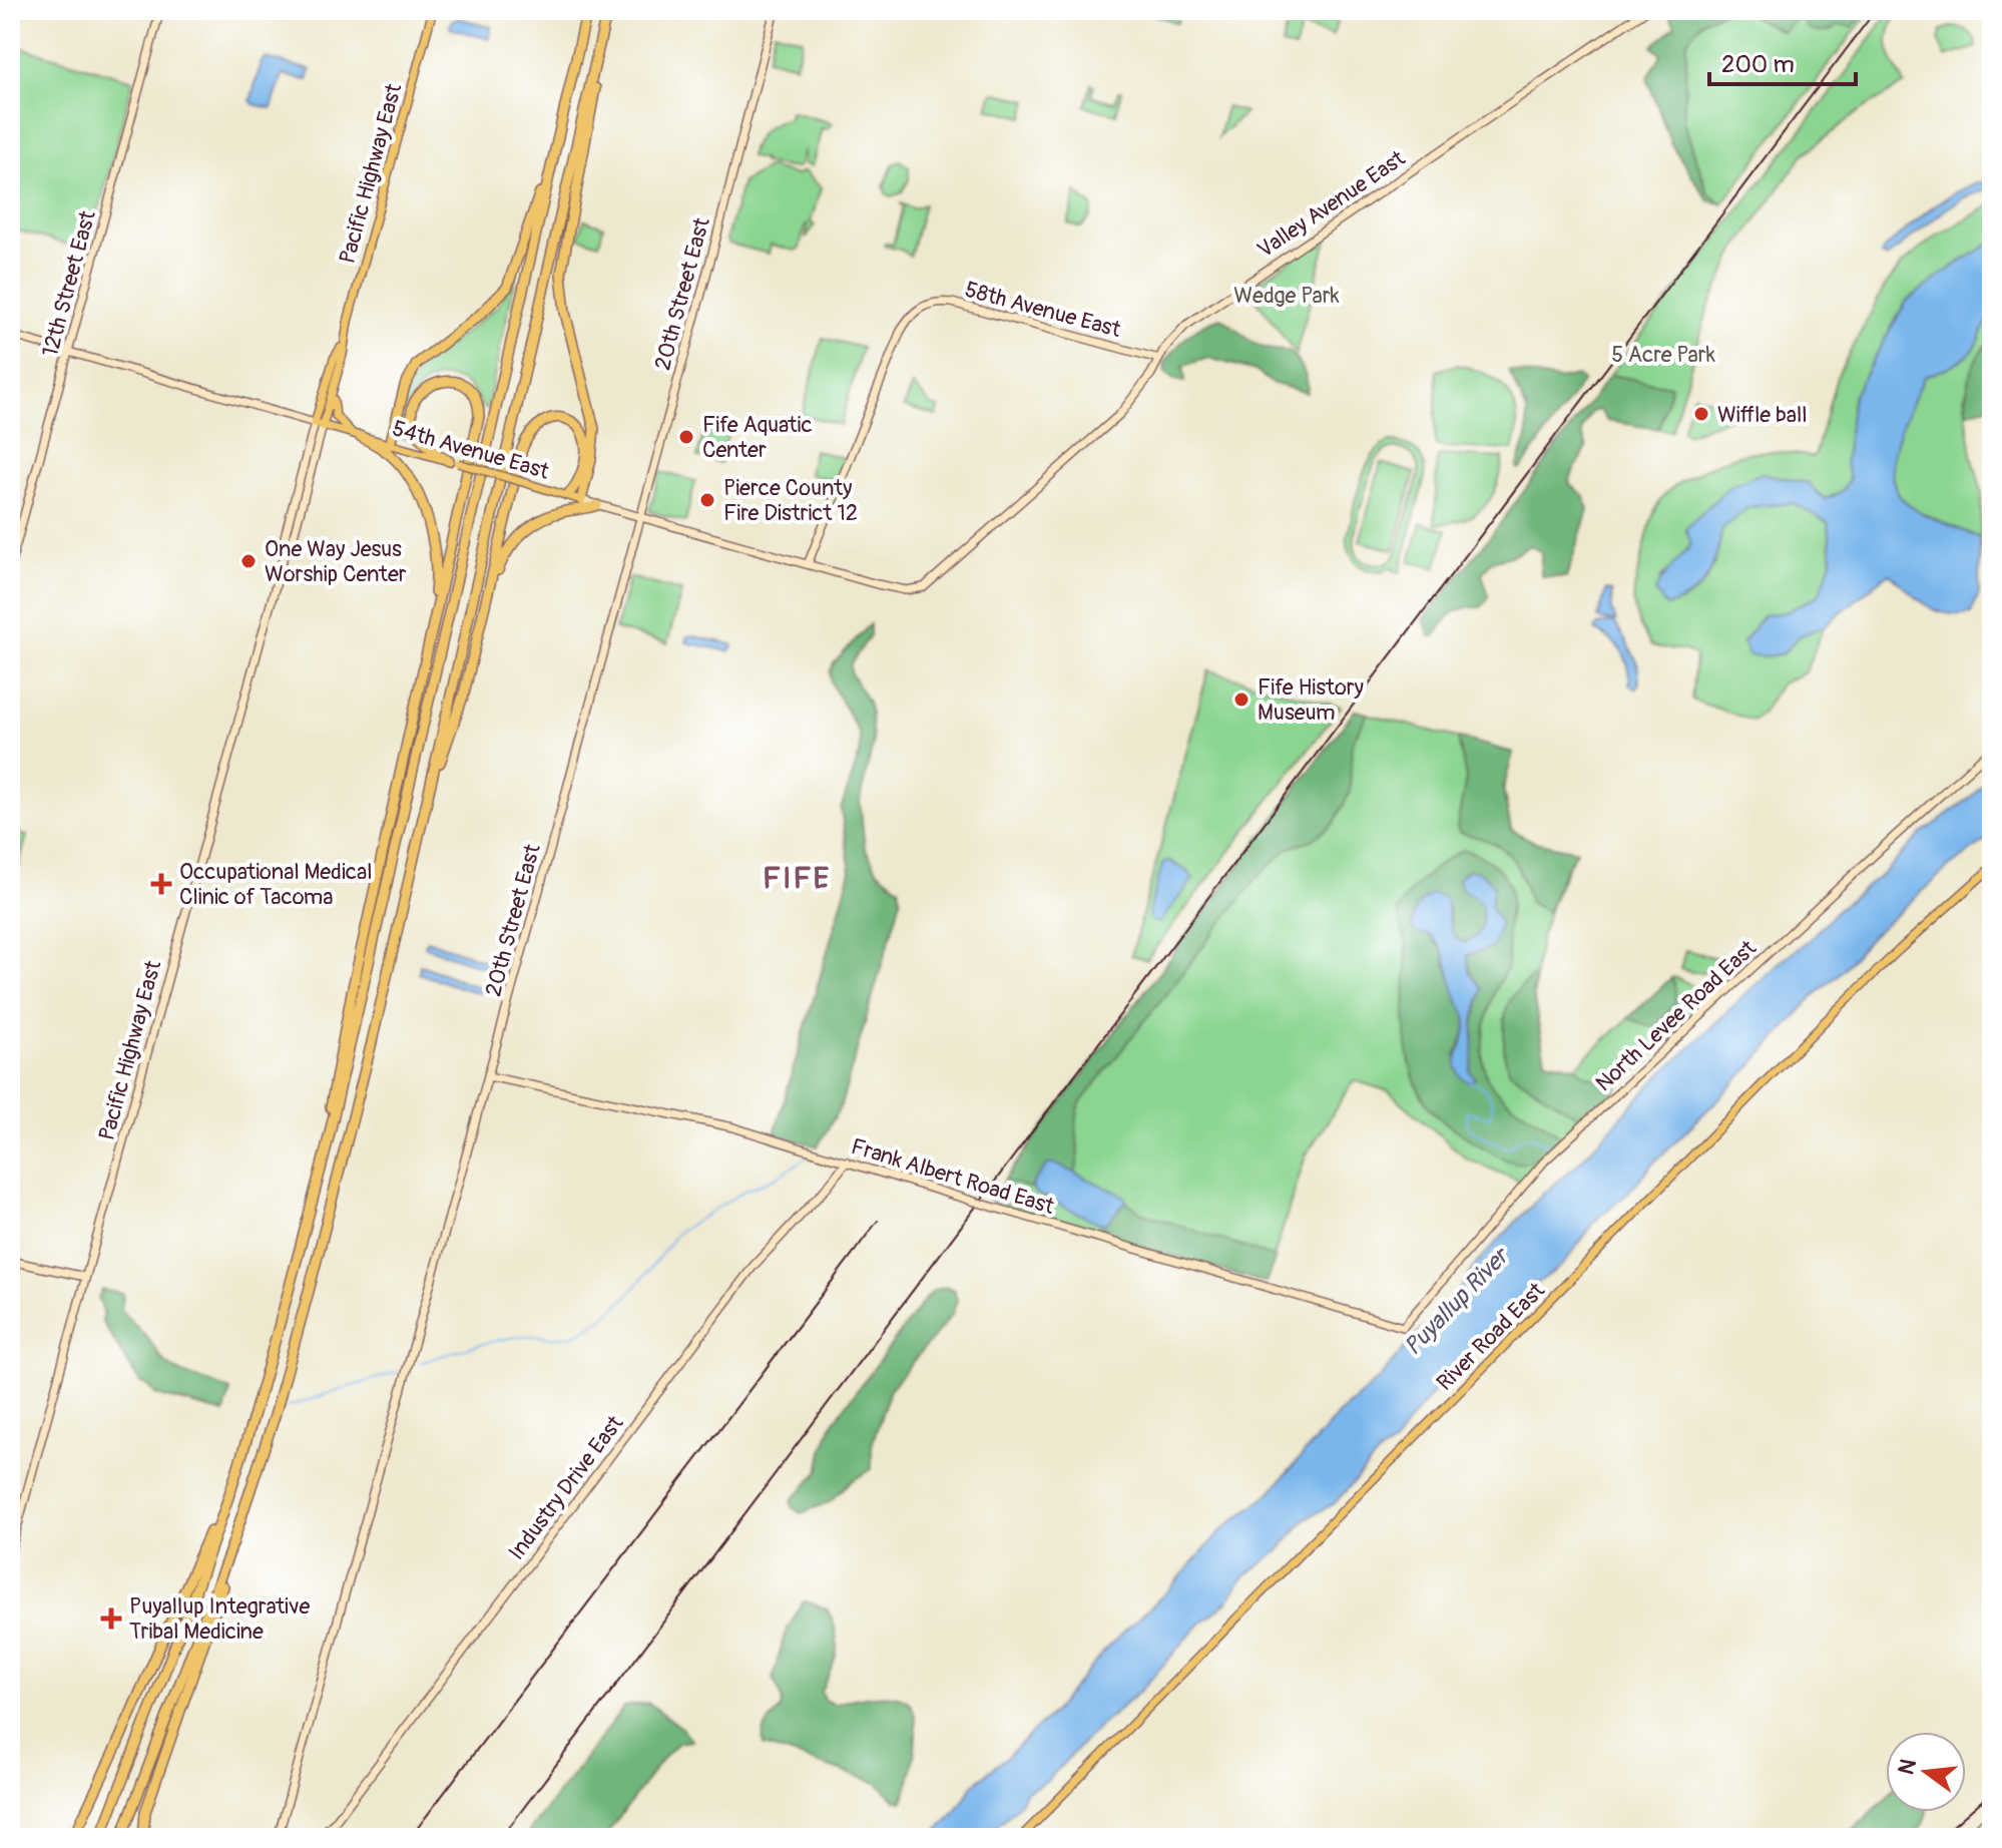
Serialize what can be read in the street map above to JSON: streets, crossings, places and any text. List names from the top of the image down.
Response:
{
  "streets": {
    "main road": [
      "Pacific Highway East",
      "Valley Avenue East",
      "12th Street East",
      "20th Street East",
      "58th Avenue East",
      "54th Avenue East",
      "North Levee Road East",
      "Frank Albert Road East",
      "River Road East",
      "Industry Drive East"
    ]
  },
  "crossings": [
    ["Pacific Highway East", "54th Avenue East"],
    ["Valley Avenue East", "58th Avenue East"],
    ["Valley Avenue East", "54th Avenue East"],
    ["12th Street East", "54th Avenue East"],
    ["20th Street East", "54th Avenue East"],
    ["20th Street East", "Frank Albert Road East"],
    ["58th Avenue East", "54th Avenue East"],
    ["North Levee Road East", "Frank Albert Road East"],
    ["Frank Albert Road East", "Industry Drive East"]
  ],
  "districts": ["FIFE"],
  "water": ["Puyallup River"],
  "parks": ["Wedge Park", "5 Acre Park"],
  "places": {
    "other": [
      "Wiffle ball",
      "Fife Aquatic Center",
      "Pierce County Fire District 12",
      "One Way Jesus Worship Center",
      "Fife History Museum"
    ],
    "health": ["Occupational Medical Clinic of Tacoma", "Puyallup Integrative Tribal Medicine"]
  },
  "scale_bar": "200 m",
  "north": "left"
}
